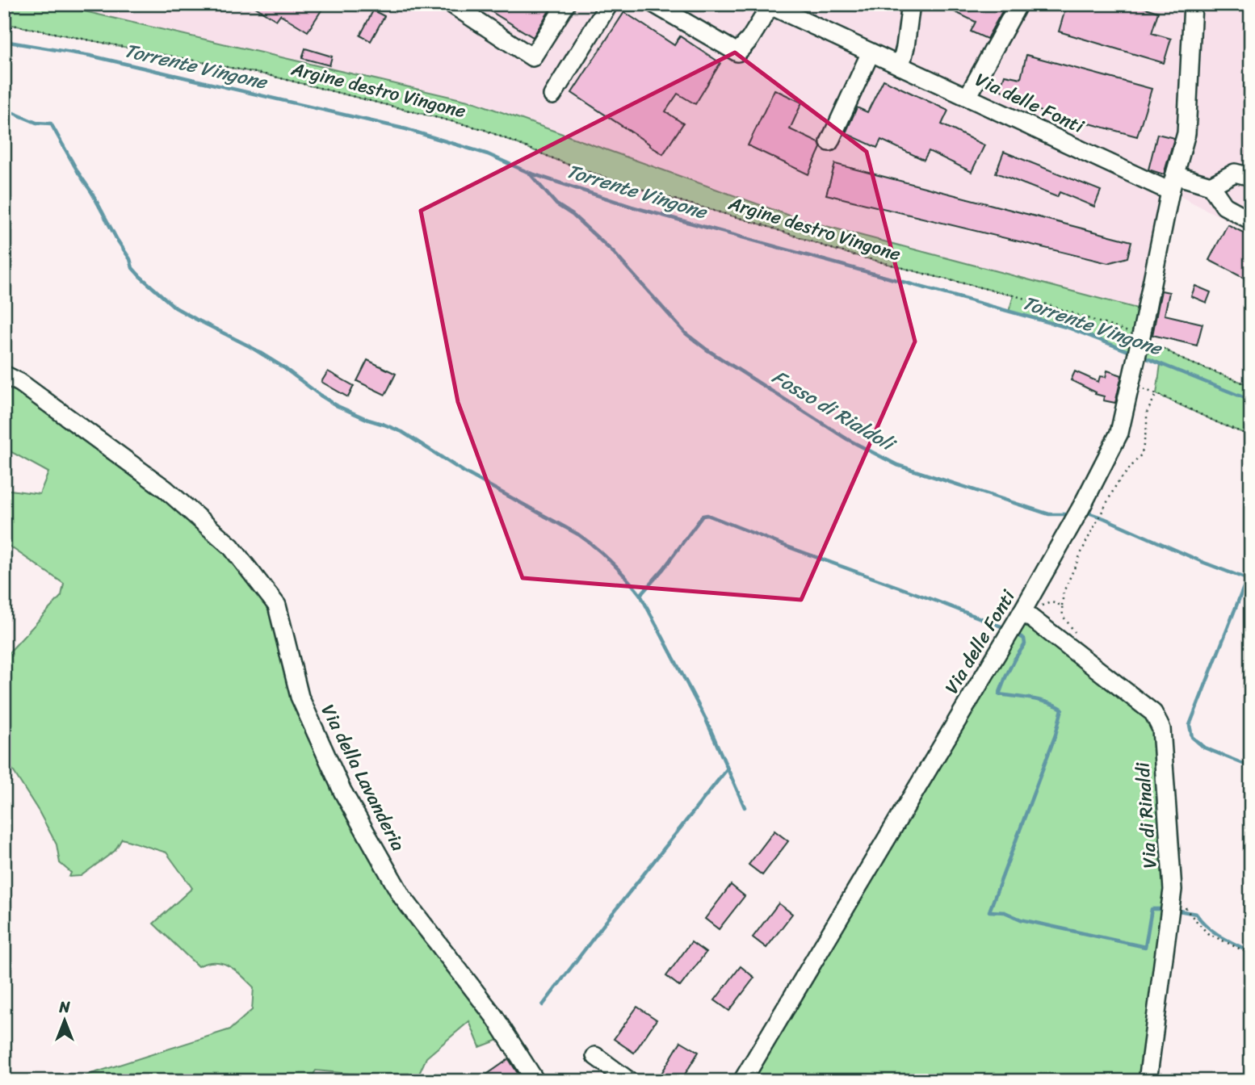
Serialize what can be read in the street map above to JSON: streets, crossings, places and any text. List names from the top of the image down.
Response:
{
  "streets": {
    "street": ["Via delle Fonti", "Via della Lavanderia", "Via di Rinaldi"],
    "path": ["Argine destro Vingone"]
  },
  "crossings": [
    ["Argine destro Vingone", "Via delle Fonti"],
    ["Via delle Fonti", "Via di Rinaldi"]
  ],
  "water": ["Torrente Vingone", "Fosso di Rialdoli"],
  "north": "top"
}
